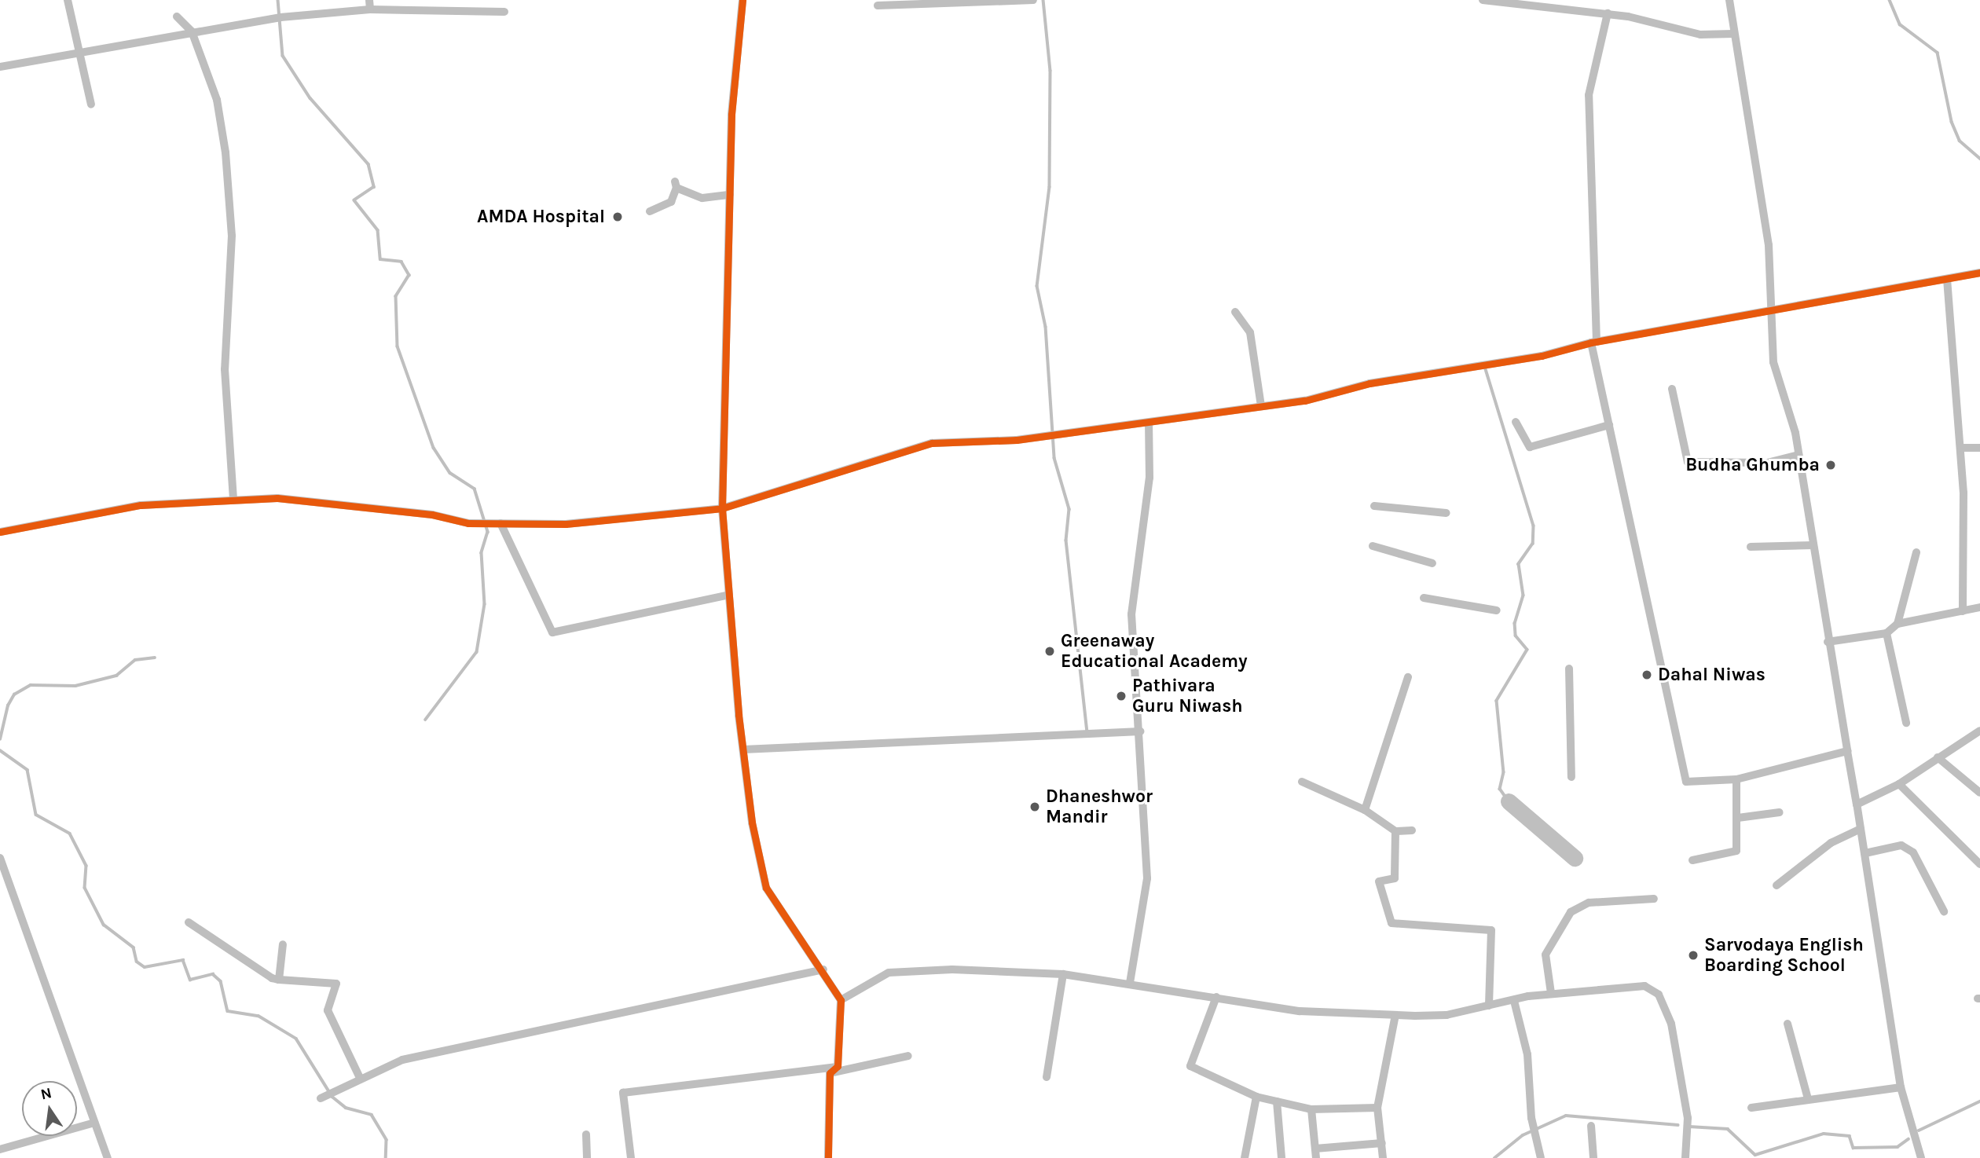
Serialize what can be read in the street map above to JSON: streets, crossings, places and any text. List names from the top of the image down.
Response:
{
  "places": [
    "AMDA Hospital",
    "Budha Ghumba",
    "Greenaway Educational Academy",
    "Dahal Niwas",
    "Pathivara Guru Niwash",
    "Dhaneshwor Mandir",
    "Sarvodaya English Boarding School"
  ],
  "north": "top"
}
